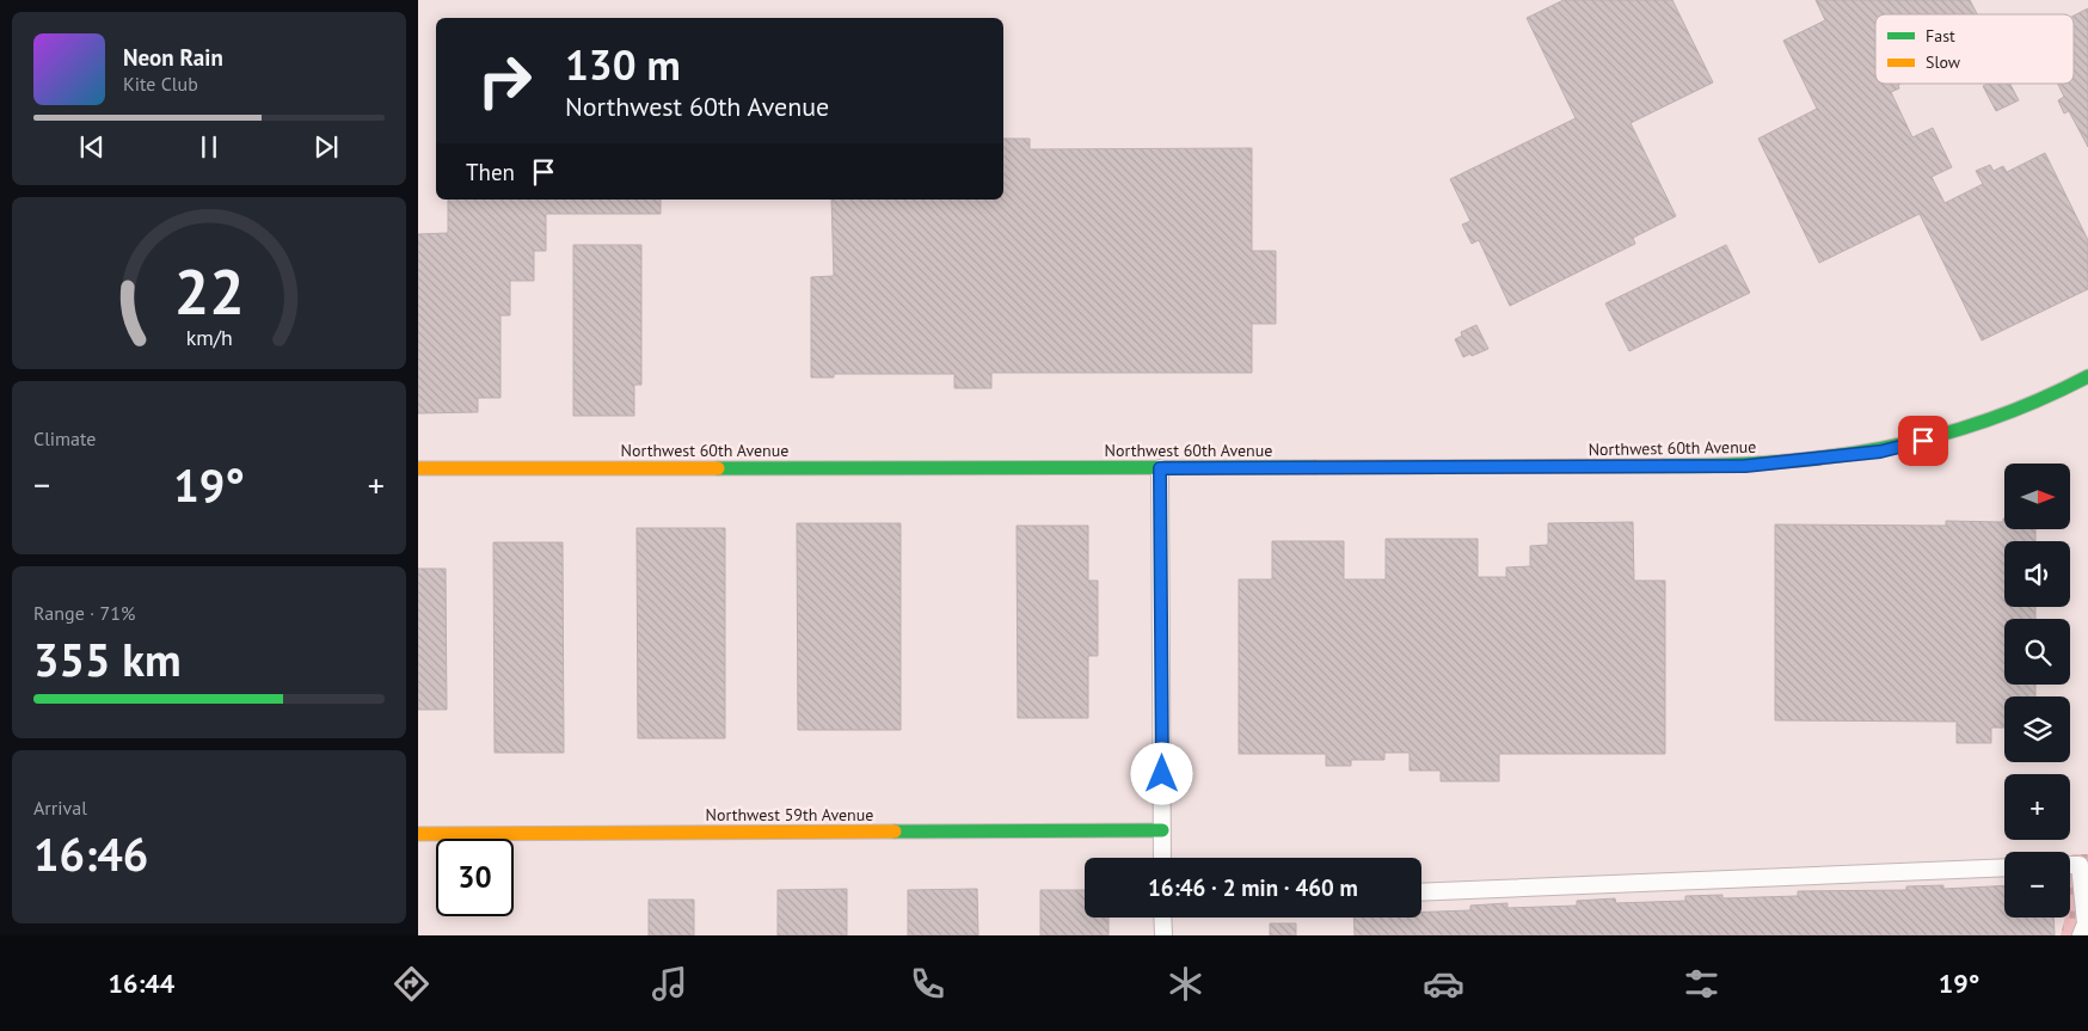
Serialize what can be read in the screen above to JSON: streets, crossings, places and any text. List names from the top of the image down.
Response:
{
  "streets": {
    "street": ["Northwest 60th Avenue", "Northwest 59th Avenue"]
  },
  "legend": ["Fast", "Slow"],
  "north": "right",
  "page": {
    "turn": ["130 m", "Northwest 60th Avenue"],
    "song": ["Neon Rain", "Kite Club"],
    "then": "Then",
    "tile": [
      "Climate",
      ["Range · 71%", "355 km"],
      ["Arrival", "16:46"]
    ],
    "heat": ["−", "19°", "+"],
    "map_buttons": ["+", "−"],
    "limit": "30",
    "trip": "16:46 · 2 min · 460 m",
    "tabs": ["16:44", "19°"],
    "gauge": ["22", "km/h"]
  }
}
